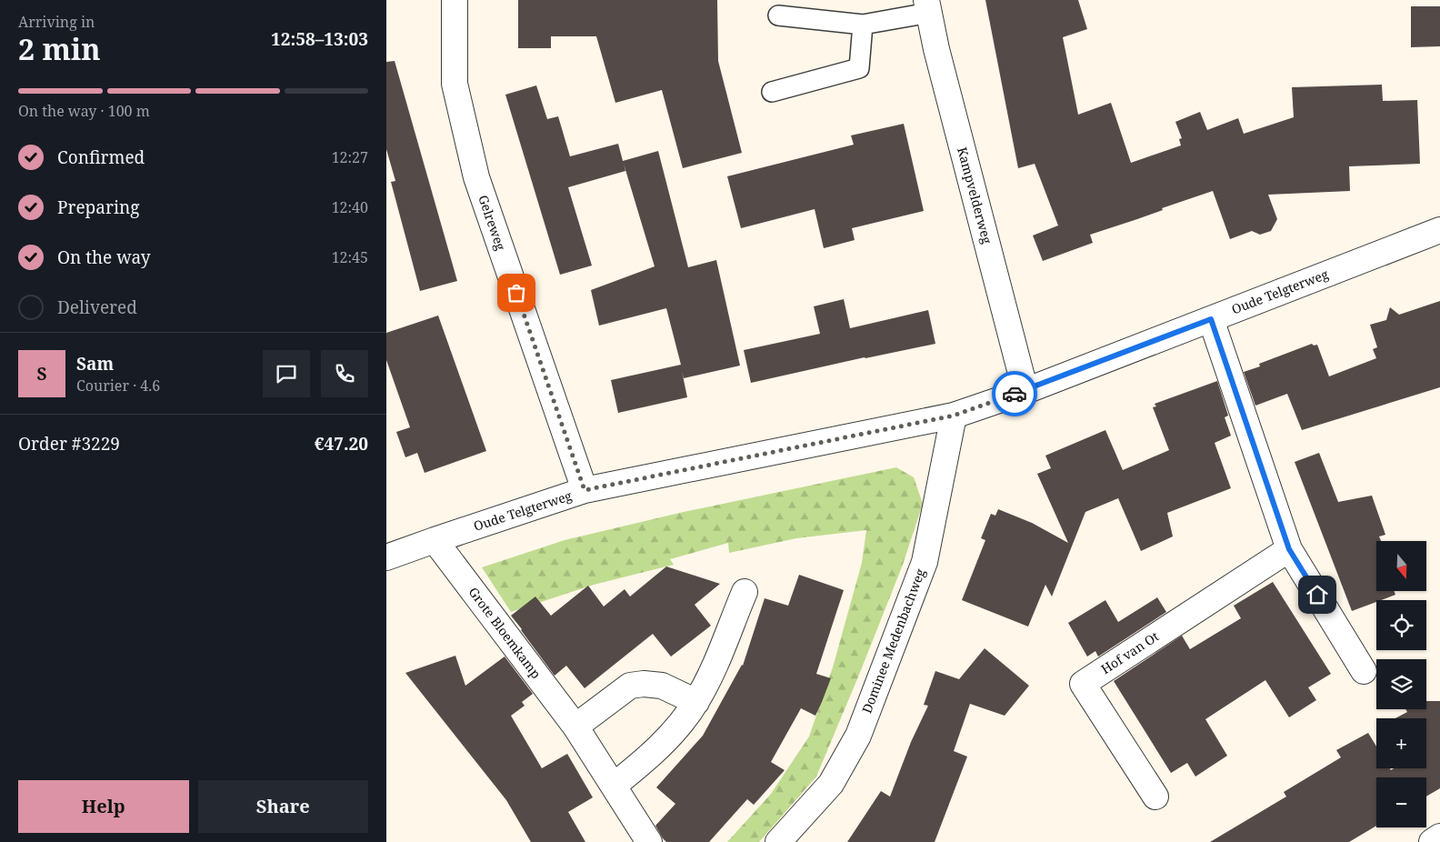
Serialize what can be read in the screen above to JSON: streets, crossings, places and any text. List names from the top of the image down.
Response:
{
  "streets": {
    "street": [
      "Kampvelderweg",
      "Gelreweg",
      "Oude Telgterweg",
      "Grote Bloemkamp",
      "Dominee Medenbachweg",
      "Hof van Ot"
    ]
  },
  "crossings": [
    ["Kampvelderweg", "Oude Telgterweg"],
    ["Gelreweg", "Oude Telgterweg"],
    ["Oude Telgterweg", "Grote Bloemkamp"],
    ["Oude Telgterweg", "Dominee Medenbachweg"]
  ],
  "north": "bottom",
  "page": {
    "heading": ["2 min", "Arriving in", "12:58–13:03"],
    "panel": [
      "Sam",
      "Courier · 4.6",
      "Order #3229",
      "€47.20"
    ],
    "bar": "On the way · 100 m",
    "list": [
      ["Confirmed", "12:27"],
      ["Preparing", "12:40"],
      ["On the way", "12:45"],
      "Delivered"
    ],
    "round": "S",
    "map_buttons": ["+", "−"],
    "buttons": ["Help", "Share"]
  }
}
